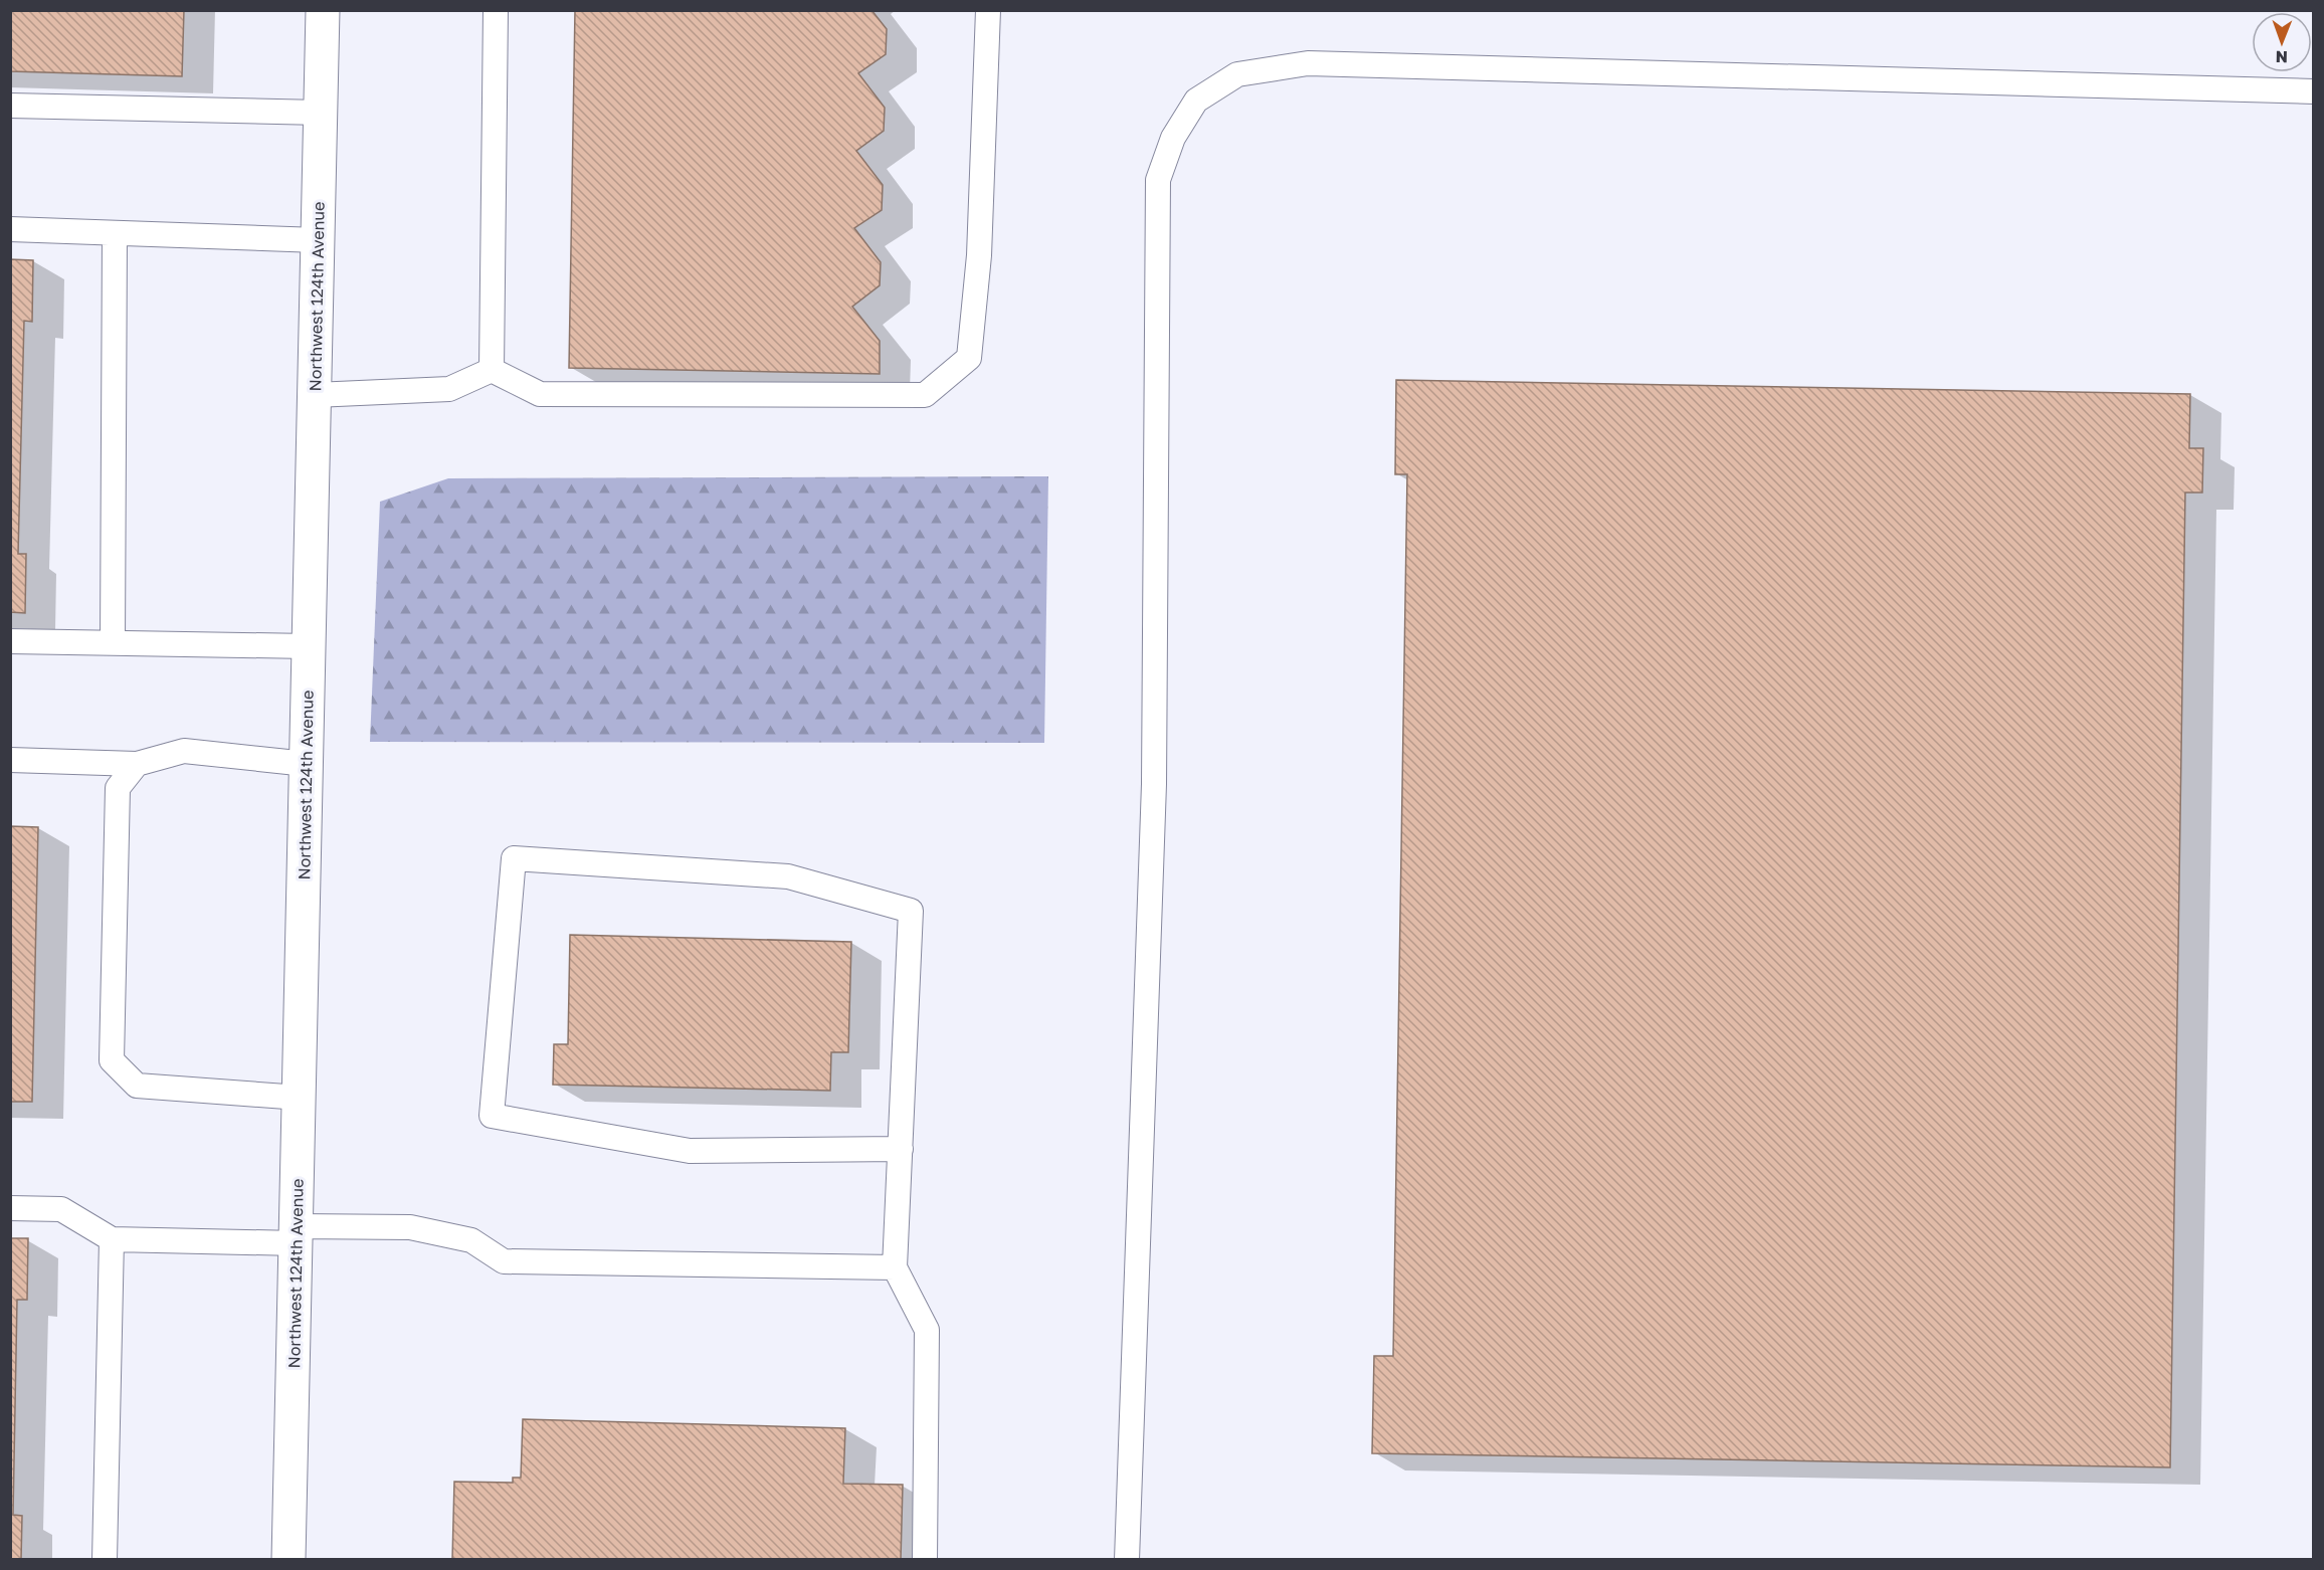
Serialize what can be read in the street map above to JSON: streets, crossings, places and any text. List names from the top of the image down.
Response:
{
  "streets": {
    "street": ["Northwest 124th Avenue"]
  },
  "north": "bottom"
}
